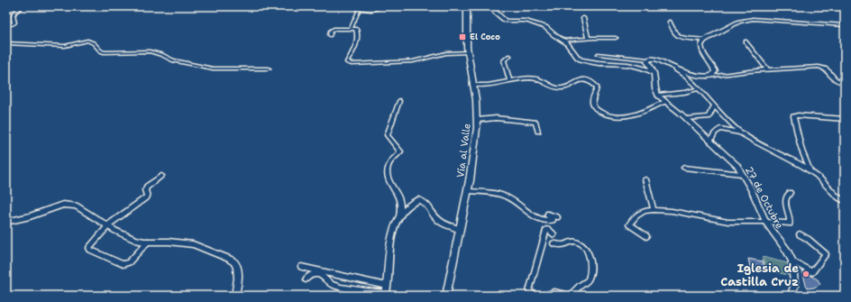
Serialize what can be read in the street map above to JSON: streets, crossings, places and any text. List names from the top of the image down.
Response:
{
  "streets": {
    "main road": ["Vía al Valle"],
    "street": ["27 de Octubre"]
  },
  "places": {
    "transit": ["El Coco"],
    "other": ["Iglesia de Castilla Cruz"]
  }
}
